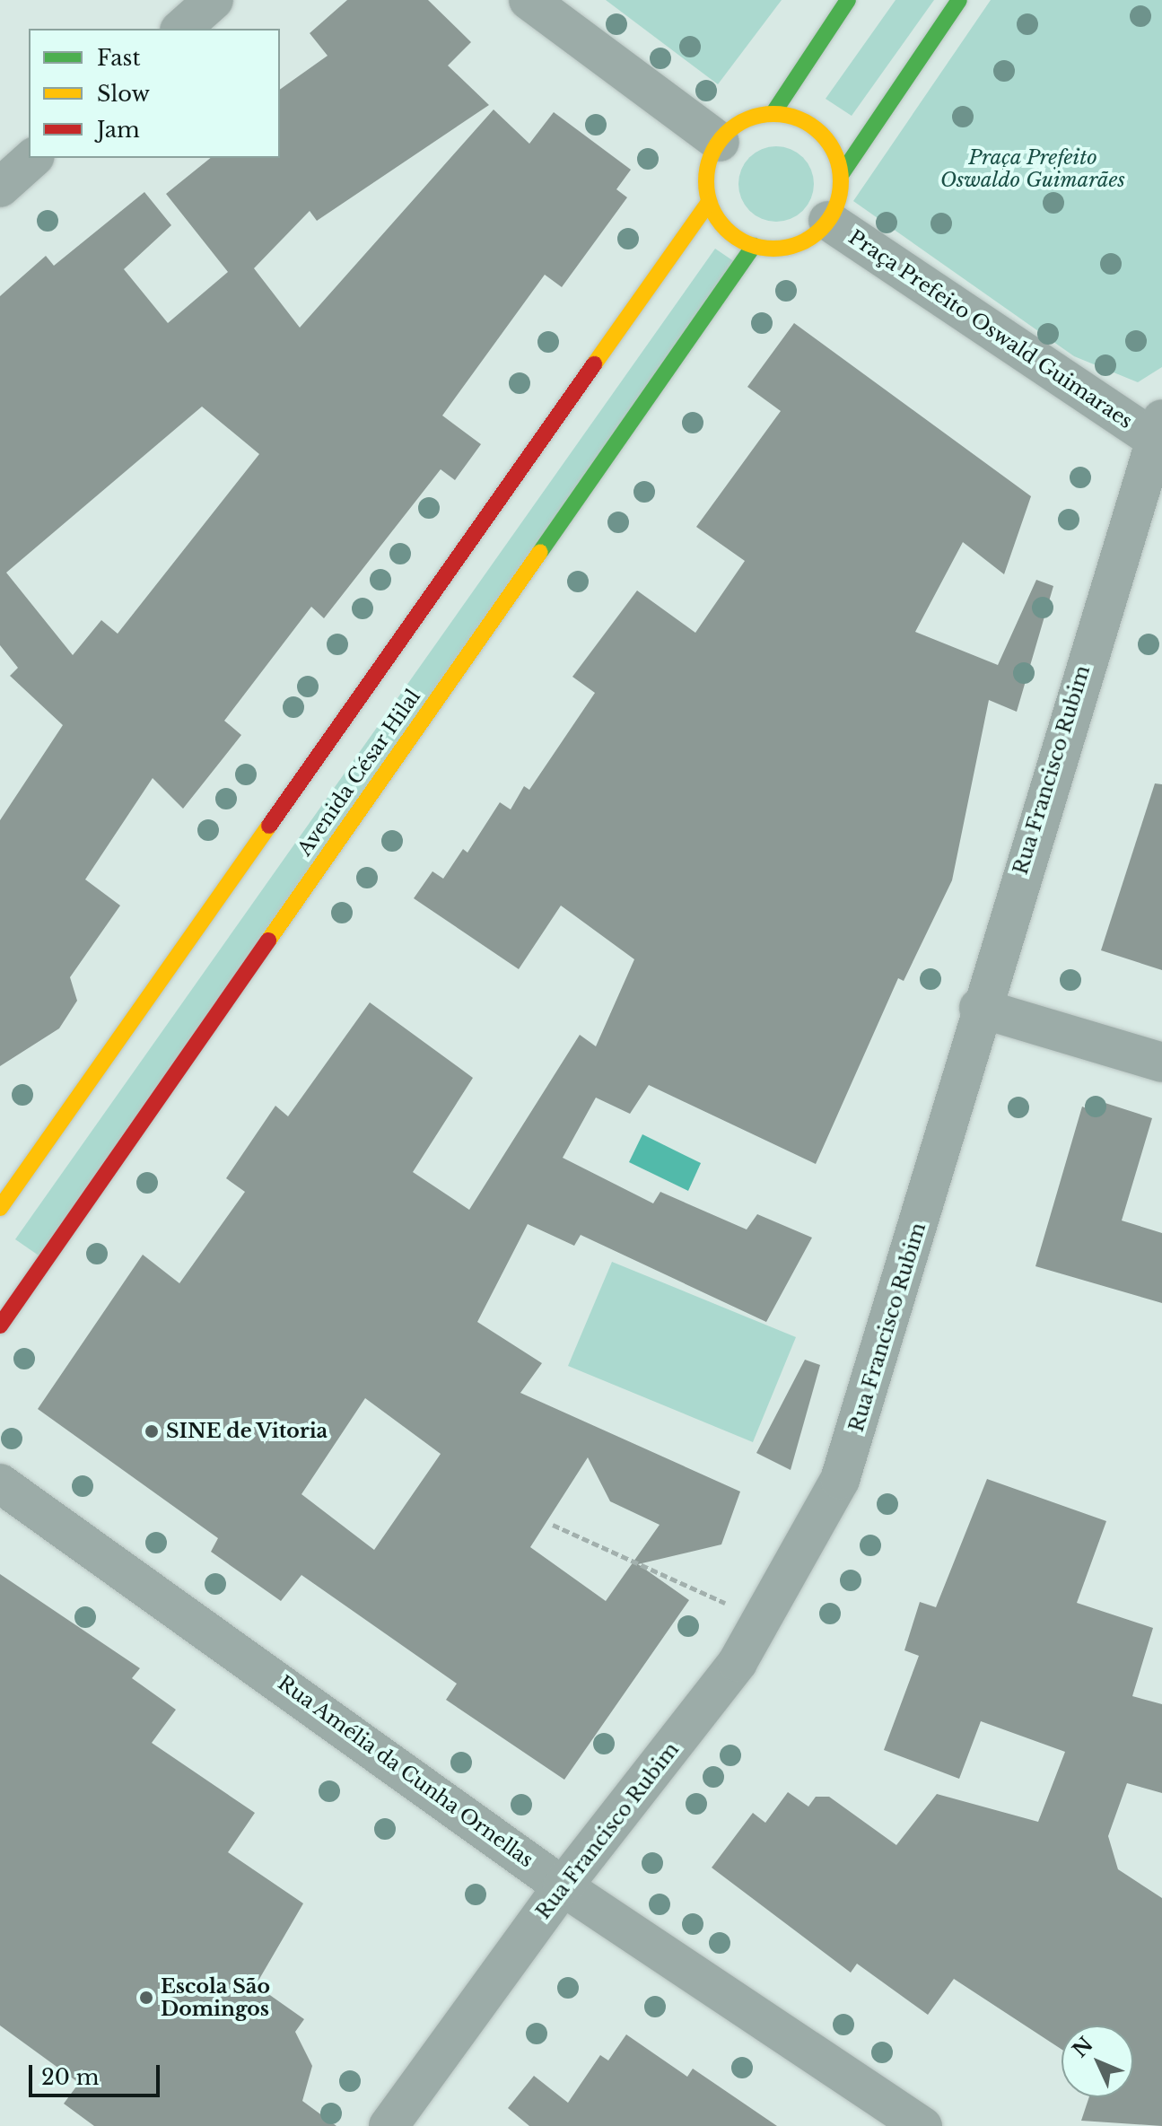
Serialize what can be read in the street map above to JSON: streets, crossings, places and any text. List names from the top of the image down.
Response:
{
  "streets": {
    "street": [
      "Praça Prefeito Oswald Guimaraes",
      "Rua Francisco Rubim",
      "Avenida César Hilal",
      "Rua Amélia da Cunha Ornellas"
    ]
  },
  "crossings": [
    ["Praça Prefeito Oswald Guimaraes", "Rua Francisco Rubim"],
    ["Praça Prefeito Oswald Guimaraes", "Avenida César Hilal"],
    ["Rua Francisco Rubim", "Rua Amélia da Cunha Ornellas"]
  ],
  "parks": ["Praça Prefeito Oswaldo Guimarães"],
  "places": ["SINE de Vitoria", "Escola São Domingos"],
  "legend": ["Fast", "Slow", "Jam"],
  "scale_bar": "20 m",
  "north": "top left"
}
